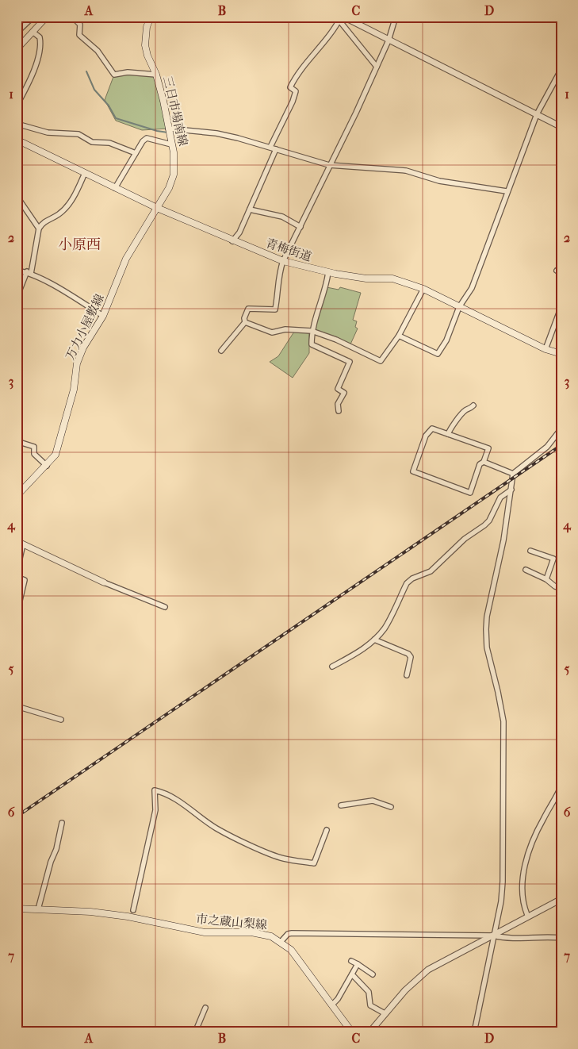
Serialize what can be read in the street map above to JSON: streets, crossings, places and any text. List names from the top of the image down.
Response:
{
  "streets": {
    "main road": [
      "三日市場南線",
      "青梅街道",
      "万力小屋敷線",
      "市之蔵山梨線"
    ]
  },
  "crossings": [
    ["三日市場南線", "青梅街道"],
    ["三日市場南線", "万力小屋敷線"],
    ["青梅街道", "万力小屋敷線"]
  ],
  "districts": ["小原西"],
  "grid": {
    "columns": [
      "A",
      "B",
      "C",
      "D"
    ],
    "rows": [
      "1",
      "2",
      "3",
      "4",
      "5",
      "6",
      "7"
    ]
  }
}
